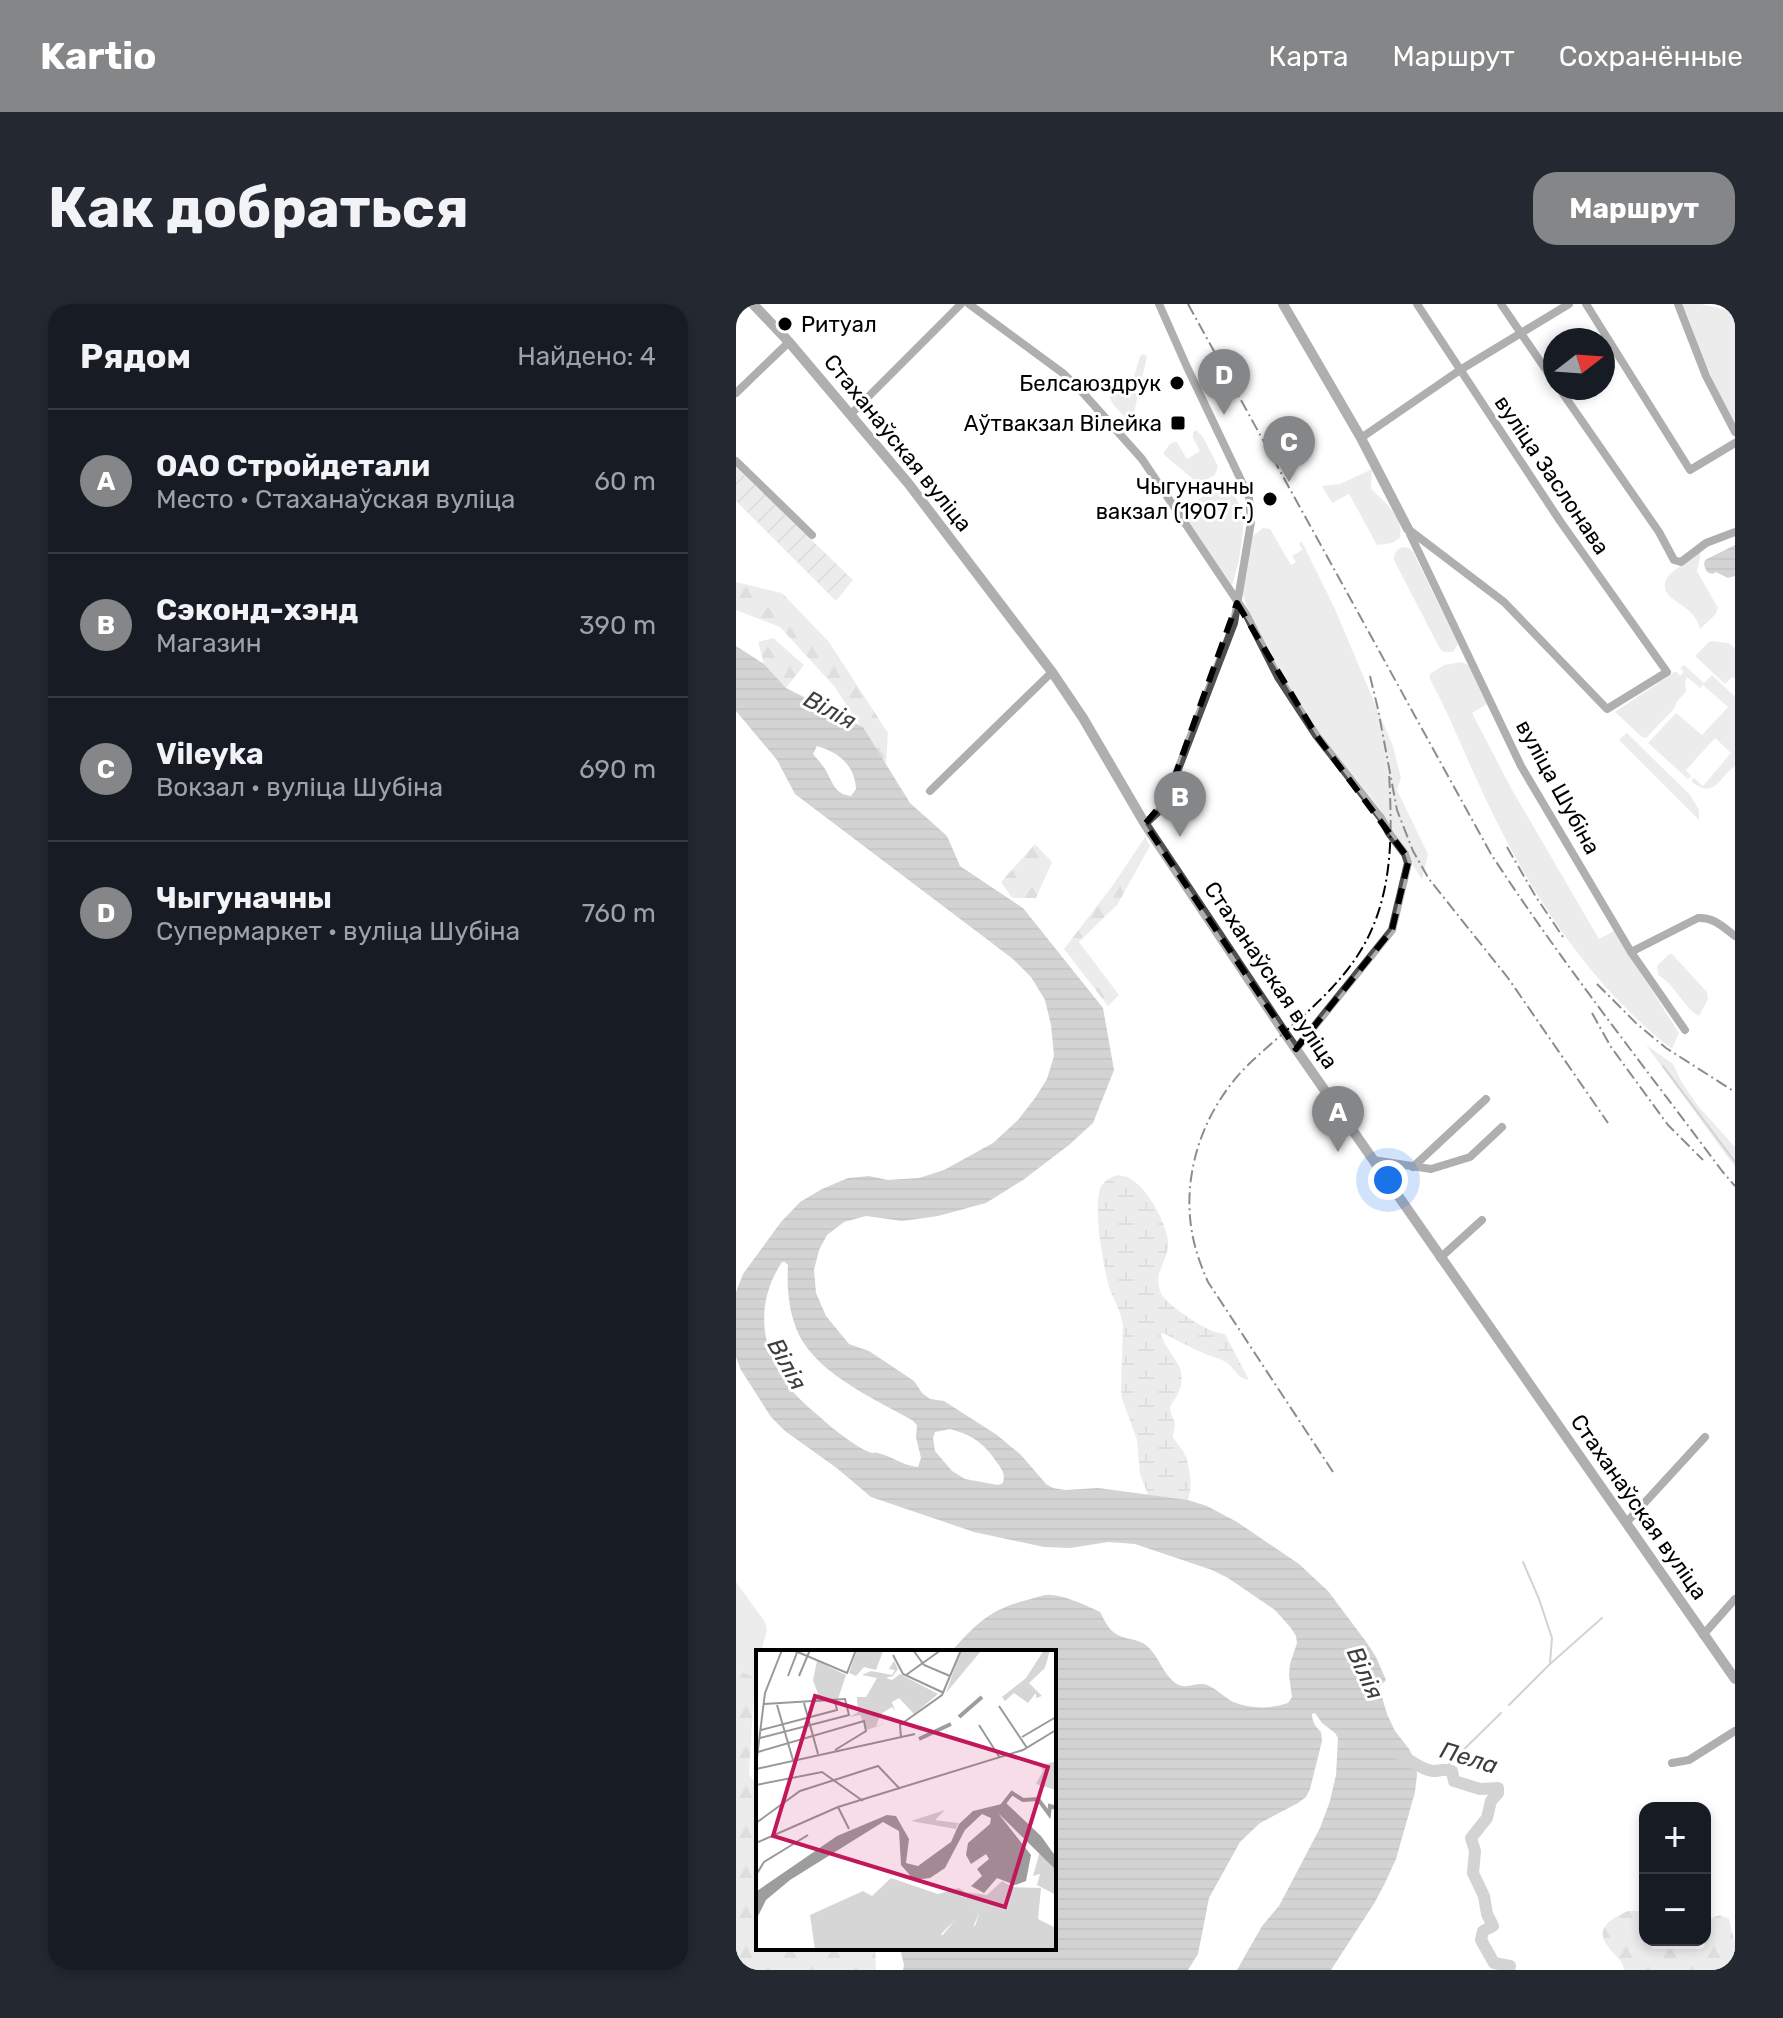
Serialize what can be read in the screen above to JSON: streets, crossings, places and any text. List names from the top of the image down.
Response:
{
  "streets": {
    "street": ["Стаханаўская вуліца", "вуліца Заслонава", "вуліца Шубіна"]
  },
  "crossings": [
    ["вуліца Заслонава", "вуліца Шубіна"]
  ],
  "water": ["Вілія", "Пела"],
  "places": {
    "other": ["Ритуал", "Белсаюздрук", "Чыгуначны вакзал (1907 г.)"],
    "transit": ["Аўтвакзал Вілейка"]
  },
  "north": "right",
  "page": {
    "header": "Kartio",
    "nav": ["Карта", "Маршрут", "Сохранённые"],
    "buttons": "Маршрут",
    "title": "Как добраться",
    "heading": ["Рядом", "Найдено: 4"],
    "pins": [
      "D",
      "C",
      "B",
      "A"
    ],
    "list": [
      {
        "mark": "A",
        "name": "ОАО Стройдетали",
        "note": "Место · Стаханаўская вуліца",
        "value": "60 m"
      },
      {
        "mark": "B",
        "name": "Сэконд-хэнд",
        "note": "Магазин",
        "value": "390 m"
      },
      {
        "mark": "C",
        "name": "Vileyka",
        "note": "Вокзал · вуліца Шубіна",
        "value": "690 m"
      },
      {
        "mark": "D",
        "name": "Чыгуначны",
        "note": "Супермаркет · вуліца Шубіна",
        "value": "760 m"
      }
    ],
    "map_buttons": ["+", "−"]
  }
}
